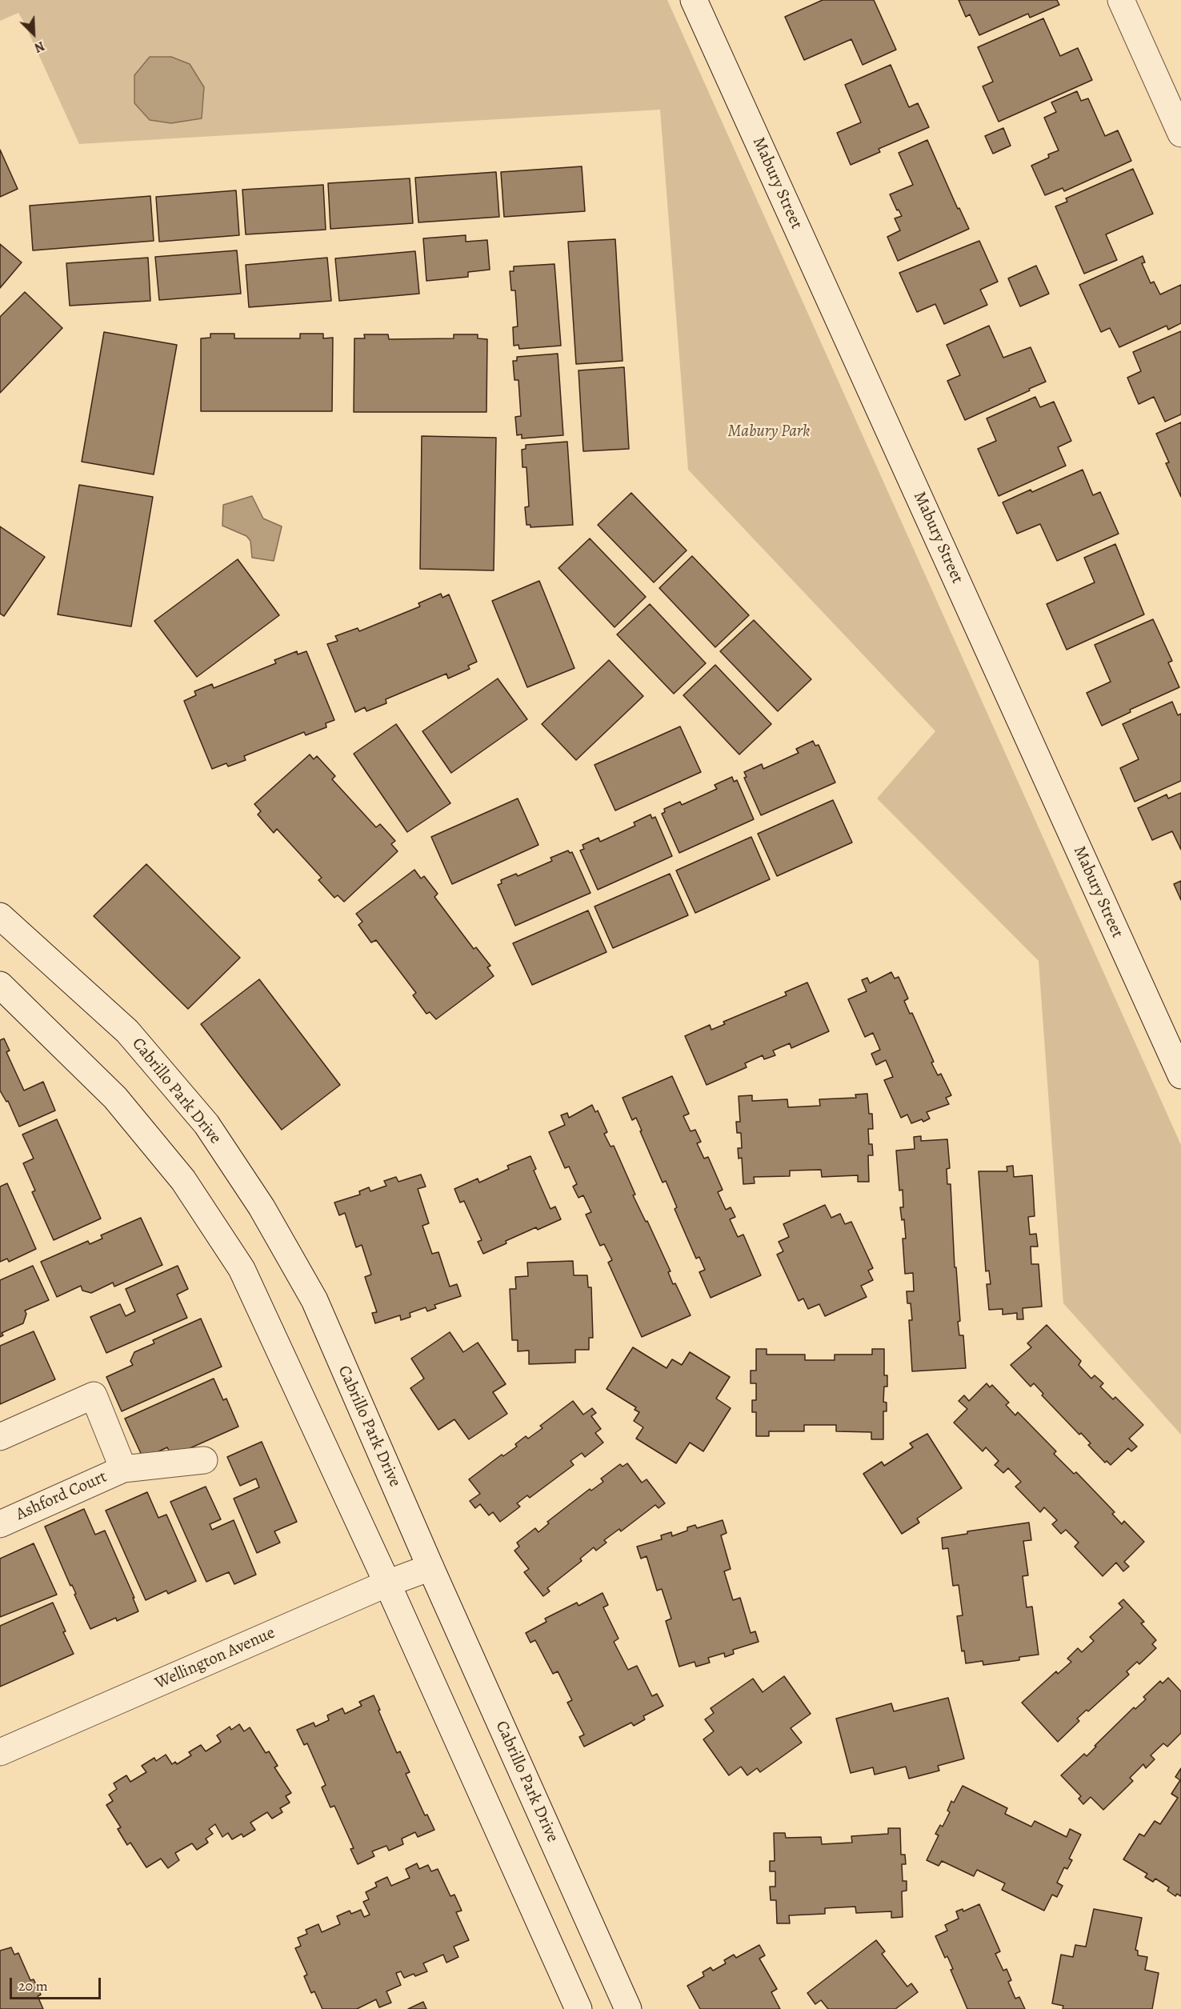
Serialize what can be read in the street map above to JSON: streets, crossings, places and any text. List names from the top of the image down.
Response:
{
  "streets": {
    "street": [
      "Mabury Street",
      "Cabrillo Park Drive",
      "Ashford Court",
      "Wellington Avenue"
    ]
  },
  "crossings": [
    ["Cabrillo Park Drive", "Wellington Avenue"]
  ],
  "parks": ["Mabury Park"],
  "scale_bar": "20 m",
  "north": "bottom right"
}
